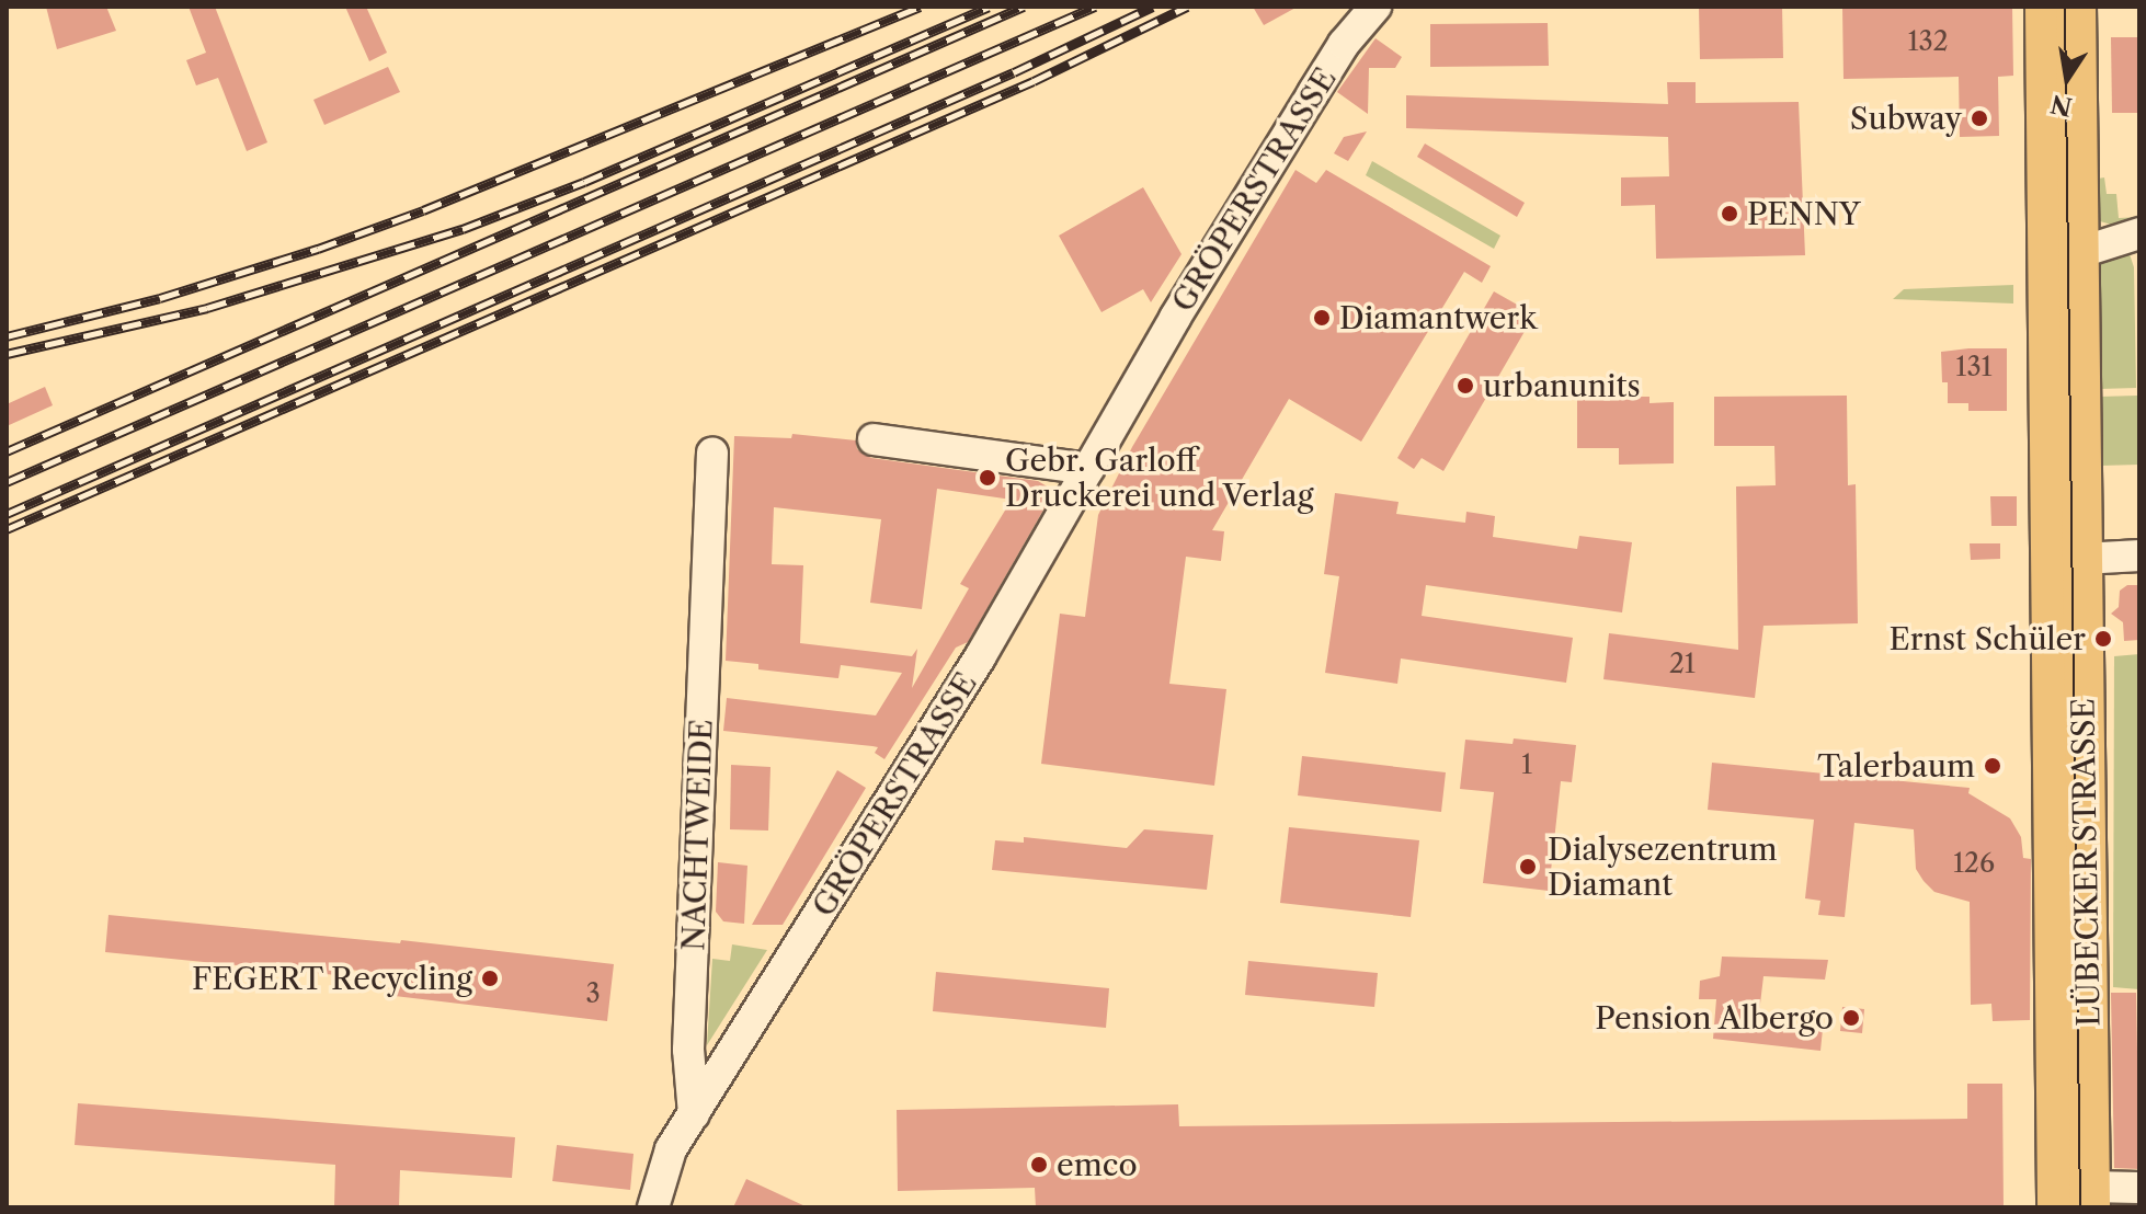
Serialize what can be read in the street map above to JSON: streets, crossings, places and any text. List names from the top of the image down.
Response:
{
  "streets": {
    "main road": ["LÜBECKER STRASSE"],
    "street": ["GRÖPERSTRASSE", "NACHTWEIDE"]
  },
  "crossings": [
    ["GRÖPERSTRASSE", "NACHTWEIDE"]
  ],
  "places": [
    "Subway",
    "PENNY",
    "Diamantwerk",
    "urbanunits",
    "Gebr. Garloff Druckerei und Verlag",
    "Ernst Schüler",
    "Talerbaum",
    "Dialysezentrum Diamant",
    "FEGERT Recycling",
    "Pension Albergo",
    "emco"
  ],
  "house_numbers": [
    "132",
    "131",
    "21",
    "1",
    "126",
    "3"
  ],
  "north": "bottom"
}
